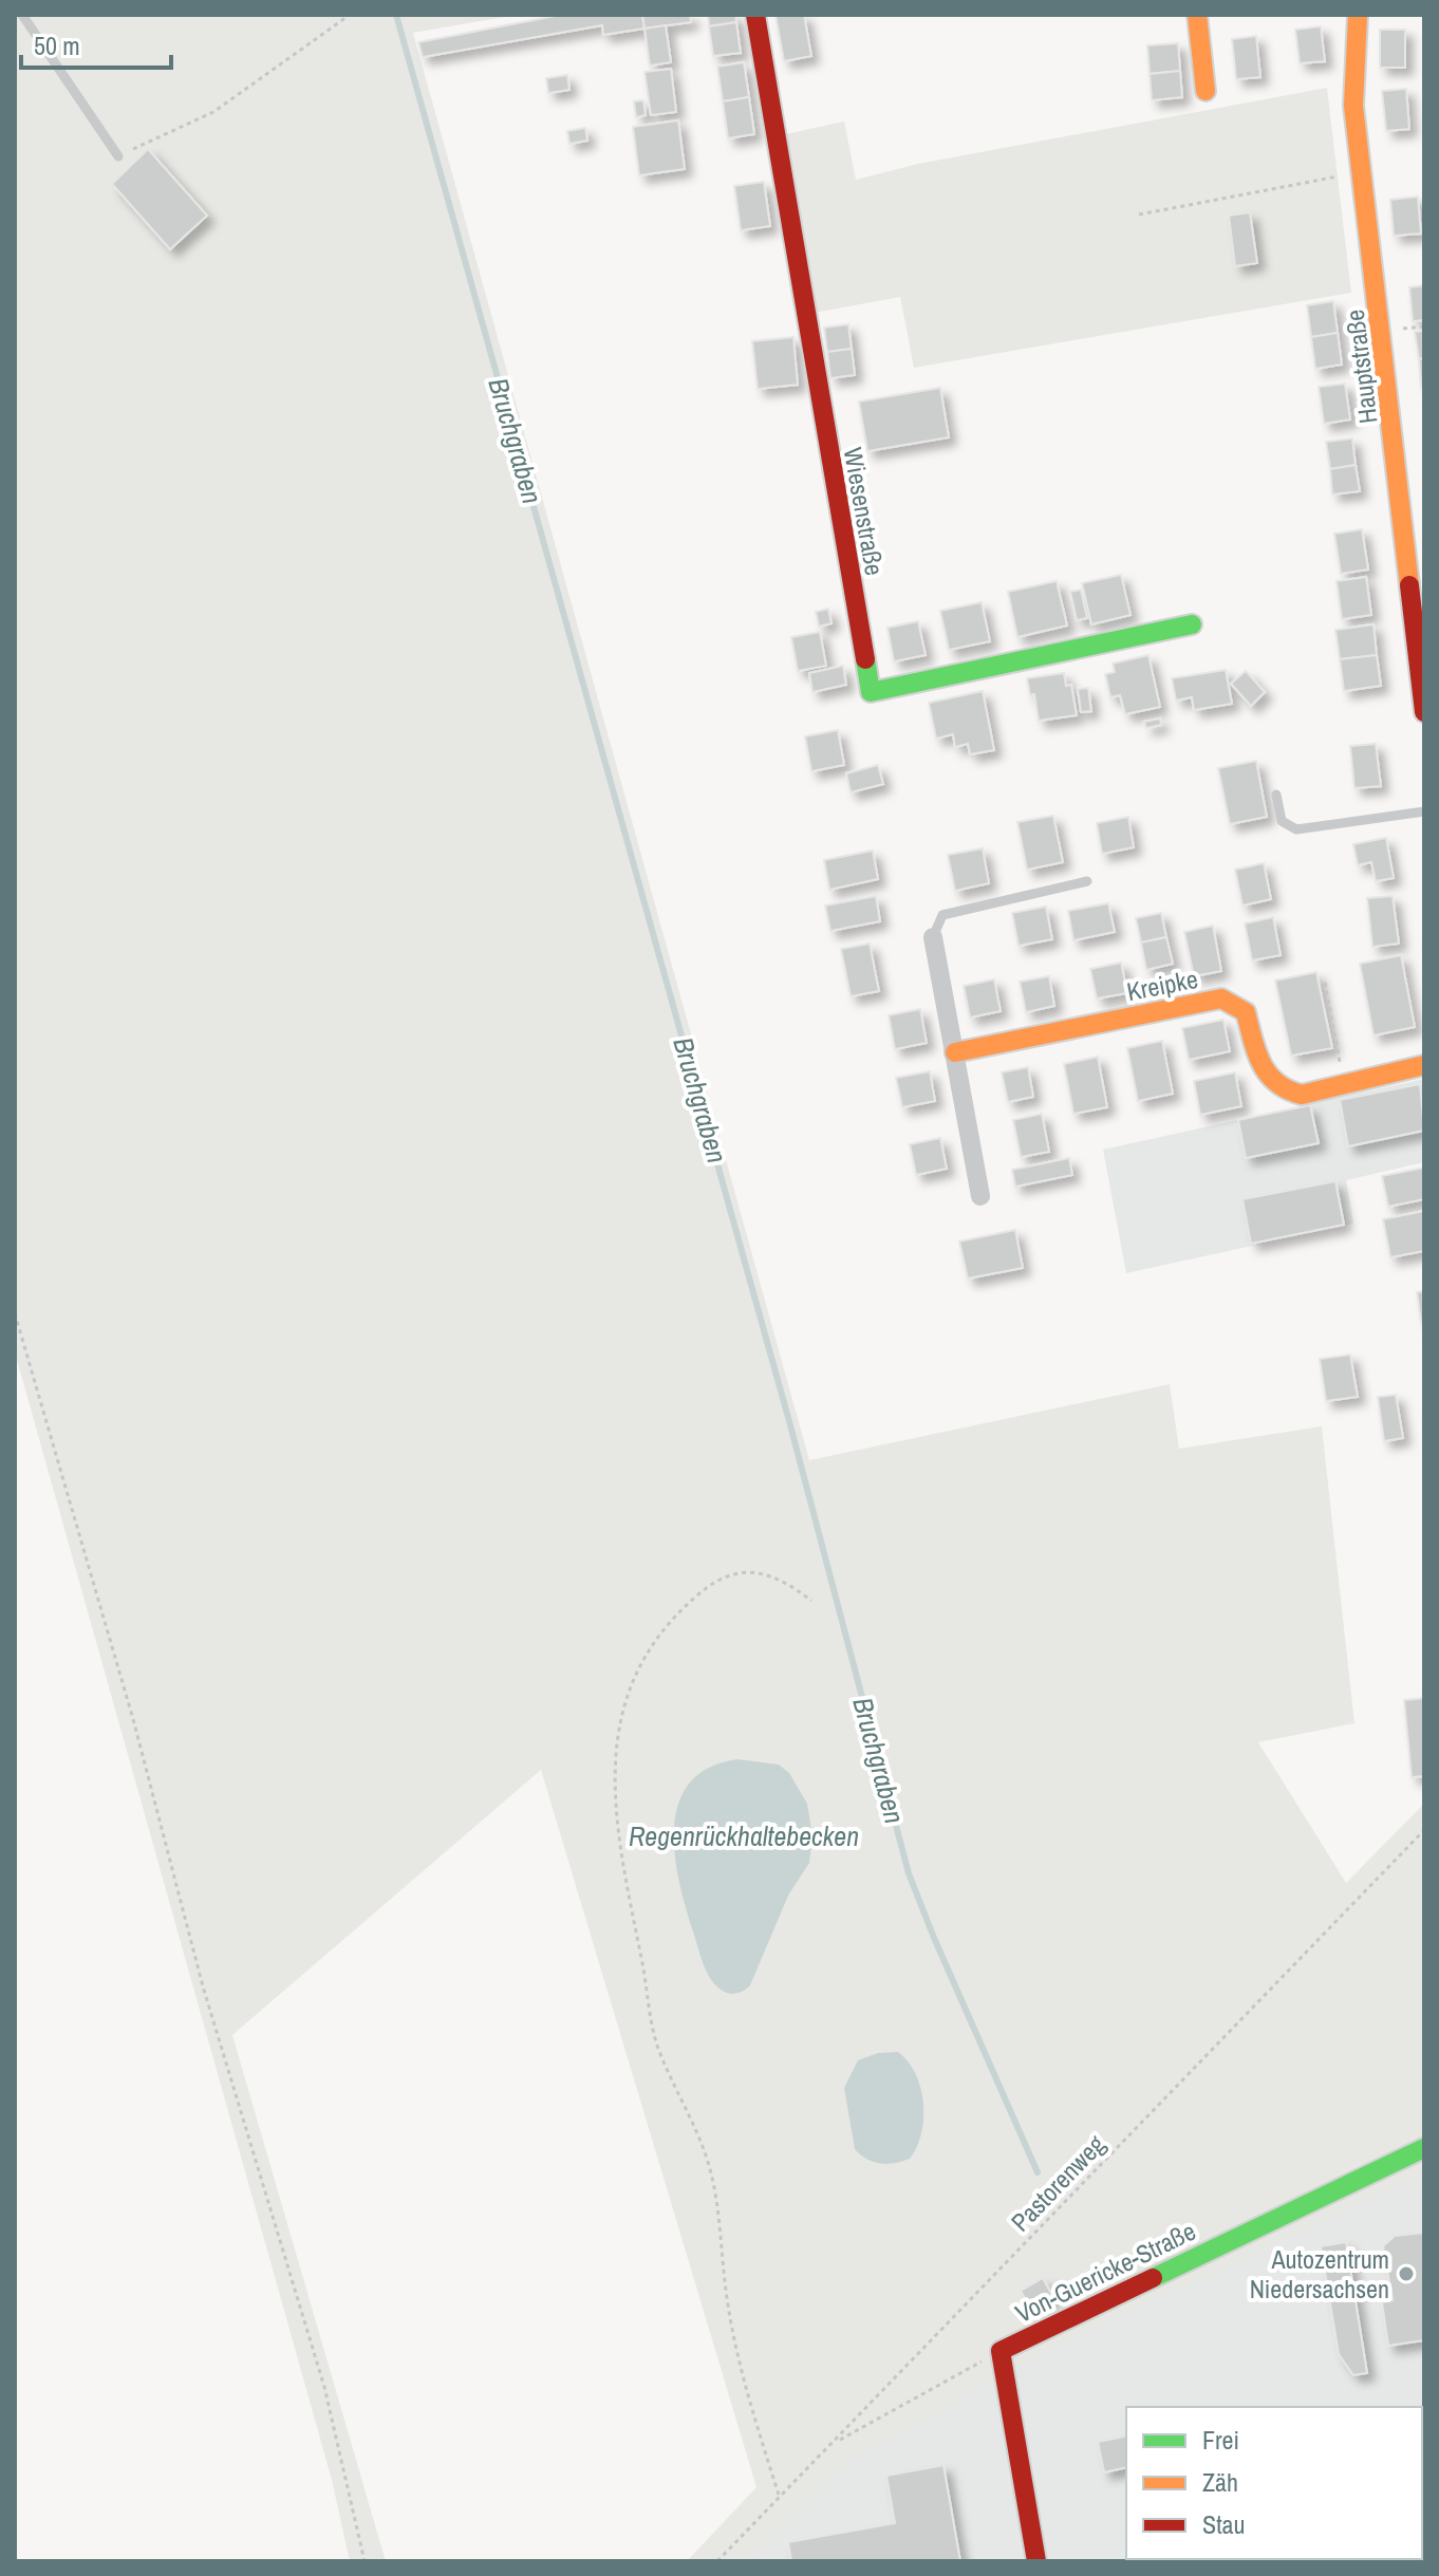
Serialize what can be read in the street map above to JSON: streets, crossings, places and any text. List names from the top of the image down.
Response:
{
  "streets": {
    "street": [
      "Hauptstraße",
      "Wiesenstraße",
      "Kreipke",
      "Von-Guericke-Straße"
    ],
    "path": ["Pastorenweg"]
  },
  "water": ["Bruchgraben", "Regenrückhaltebecken"],
  "places": ["Autozentrum Niedersachsen"],
  "legend": ["Frei", "Zäh", "Stau"],
  "scale_bar": "50 m"
}
